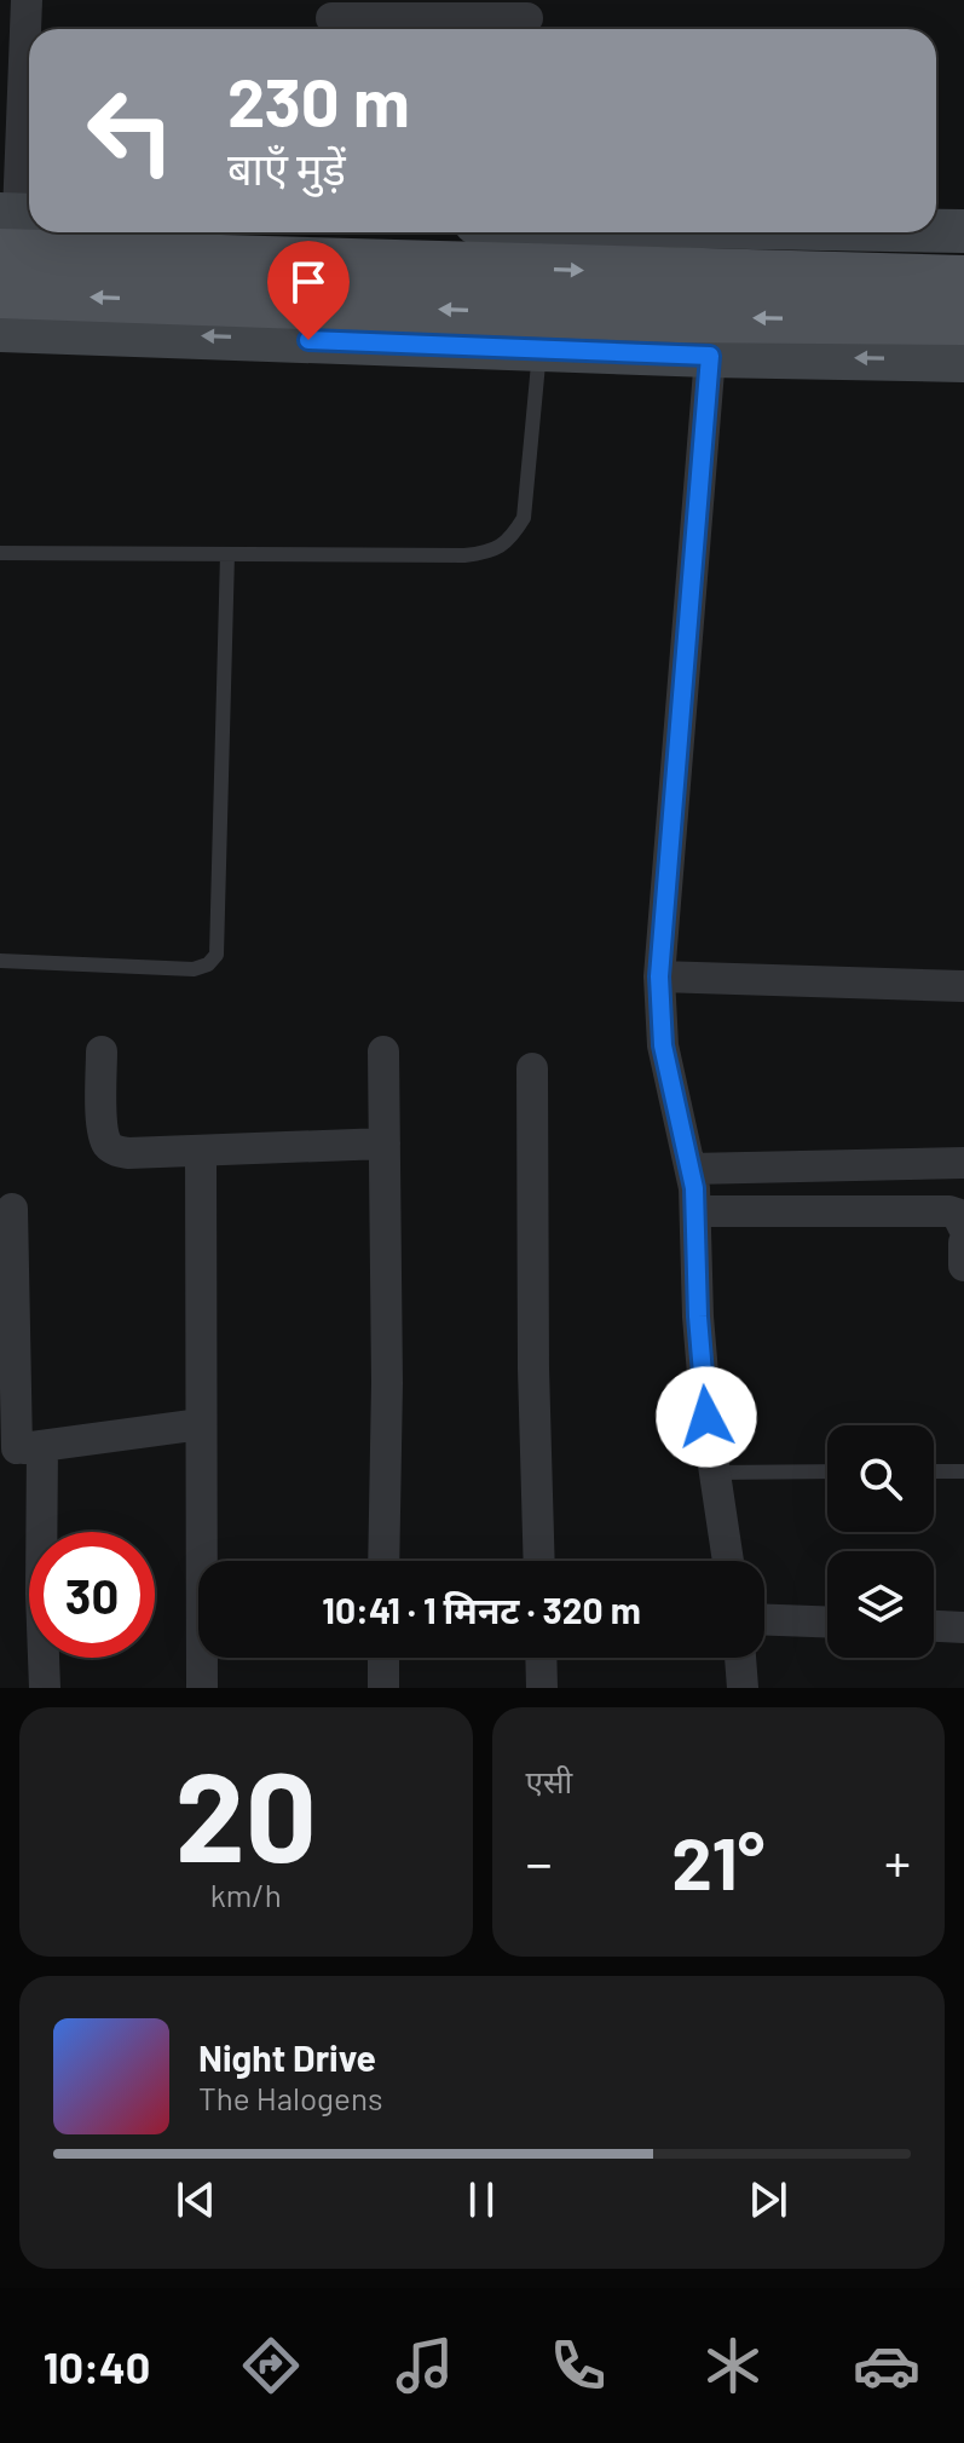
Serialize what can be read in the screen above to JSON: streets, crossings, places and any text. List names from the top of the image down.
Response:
{
  "page": {
    "turn": ["230 m", "बाएँ मुड़ें"],
    "limit": "30",
    "trip": "10:41 · 1 मिनट · 320 m",
    "tile": [
      ["20", "km/h"],
      "एसी"
    ],
    "heat": ["−", "21°", "+"],
    "song": ["Night Drive", "The Halogens"],
    "tabs": "10:40"
  }
}
